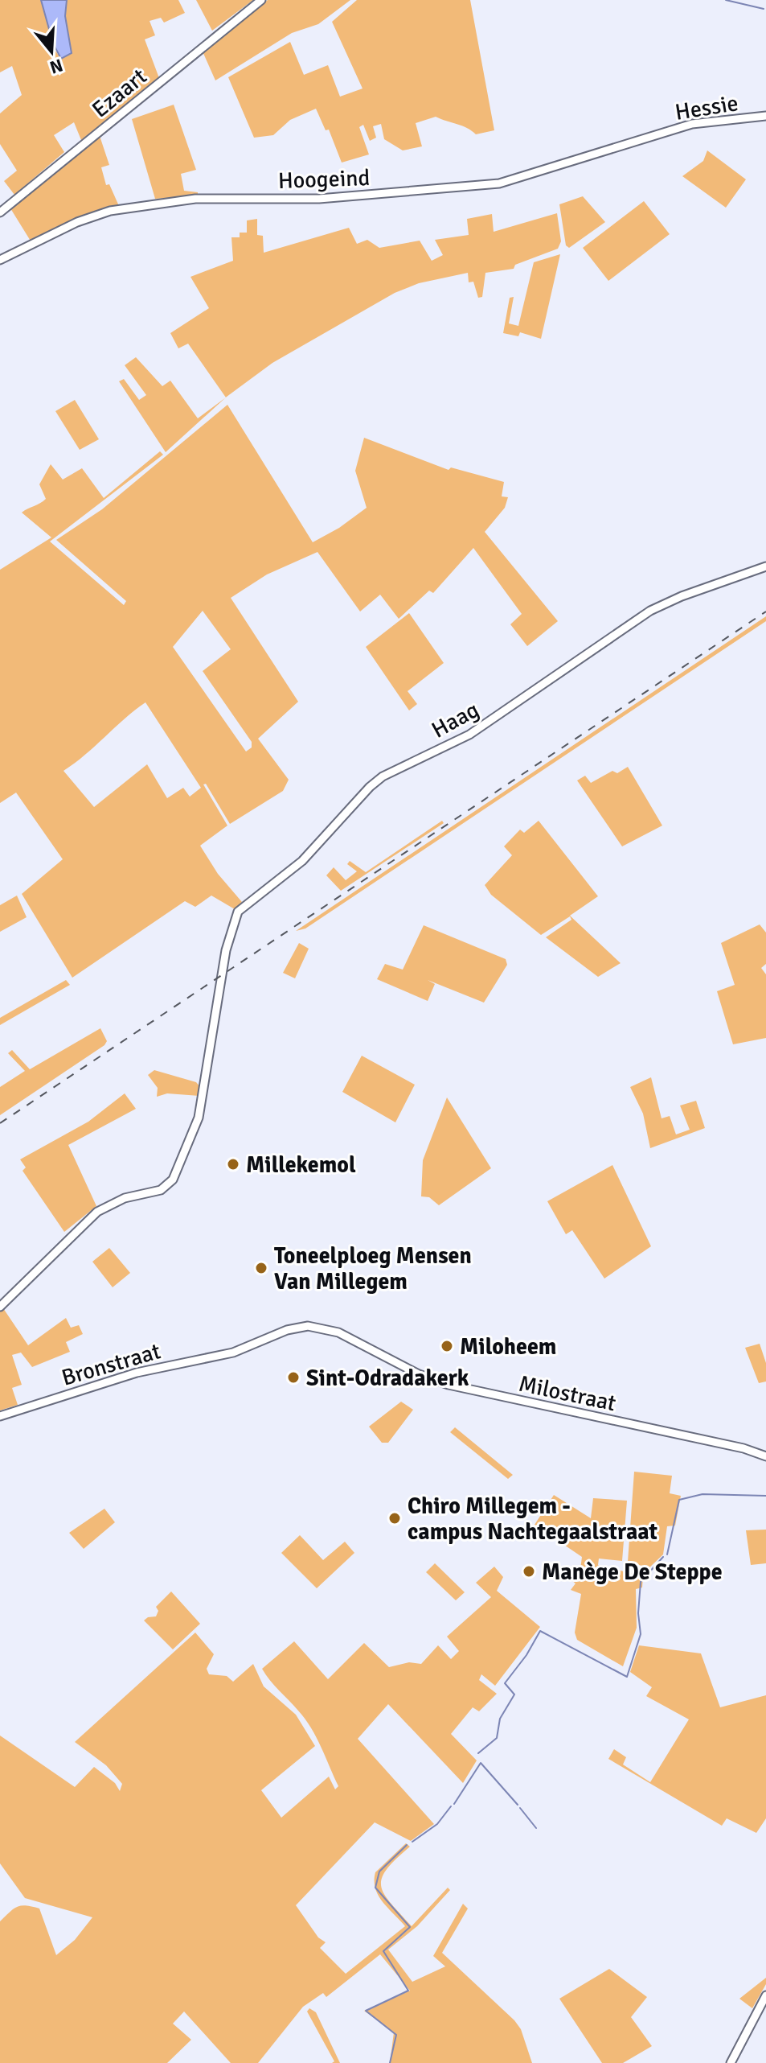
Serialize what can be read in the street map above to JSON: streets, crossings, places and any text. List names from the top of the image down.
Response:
{
  "streets": {
    "street": [
      "Ezaart",
      "Hessie",
      "Hoogeind",
      "Haag",
      "Bronstraat",
      "Milostraat"
    ]
  },
  "crossings": [
    ["Hessie", "Hoogeind"],
    ["Bronstraat", "Milostraat"]
  ],
  "places": [
    "Millekemol",
    "Toneelploeg Mensen Van Millegem",
    "Miloheem",
    "Sint-Odradakerk",
    "Chiro Millegem - campus Nachtegaalstraat",
    "Manège De Steppe"
  ],
  "north": "bottom"
}
